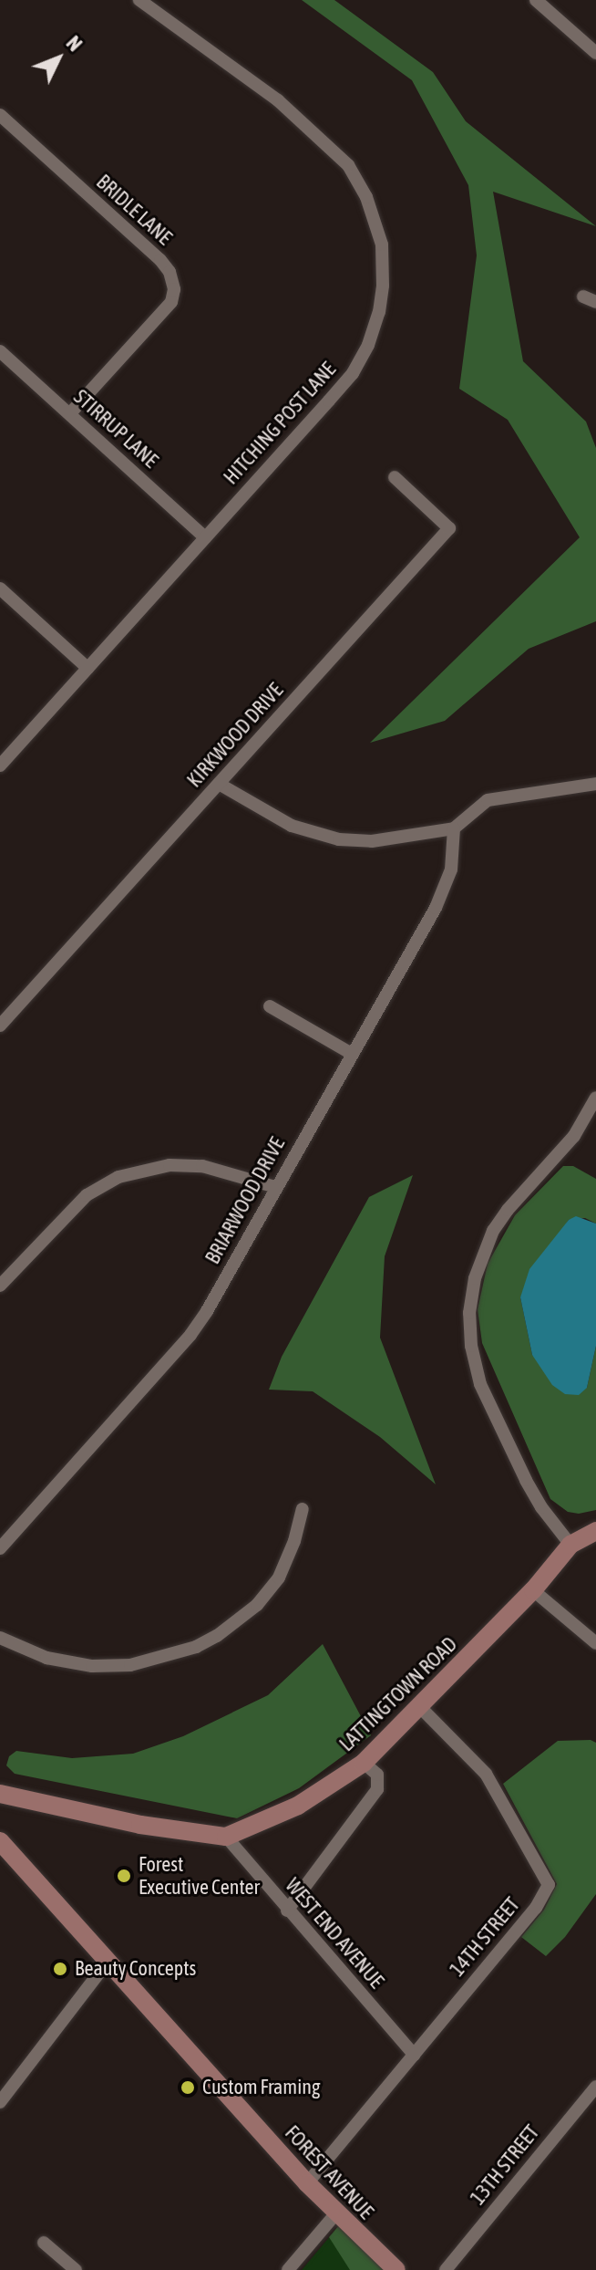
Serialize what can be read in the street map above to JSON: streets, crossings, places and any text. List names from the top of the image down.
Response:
{
  "streets": {
    "main road": ["LATTINGTOWN ROAD", "FOREST AVENUE"],
    "street": [
      "BRIDLE LANE",
      "HITCHING POST LANE",
      "STIRRUP LANE",
      "KIRKWOOD DRIVE",
      "BRIARWOOD DRIVE",
      "WEST END AVENUE",
      "14TH STREET",
      "13TH STREET"
    ]
  },
  "crossings": [
    ["BRIDLE LANE", "STIRRUP LANE"],
    ["HITCHING POST LANE", "STIRRUP LANE"],
    ["LATTINGTOWN ROAD", "WEST END AVENUE"],
    ["LATTINGTOWN ROAD", "14TH STREET"],
    ["WEST END AVENUE", "14TH STREET"],
    ["14TH STREET", "FOREST AVENUE"]
  ],
  "places": ["Forest Executive Center", "Beauty Concepts", "Custom Framing"],
  "north": "top right"
}
